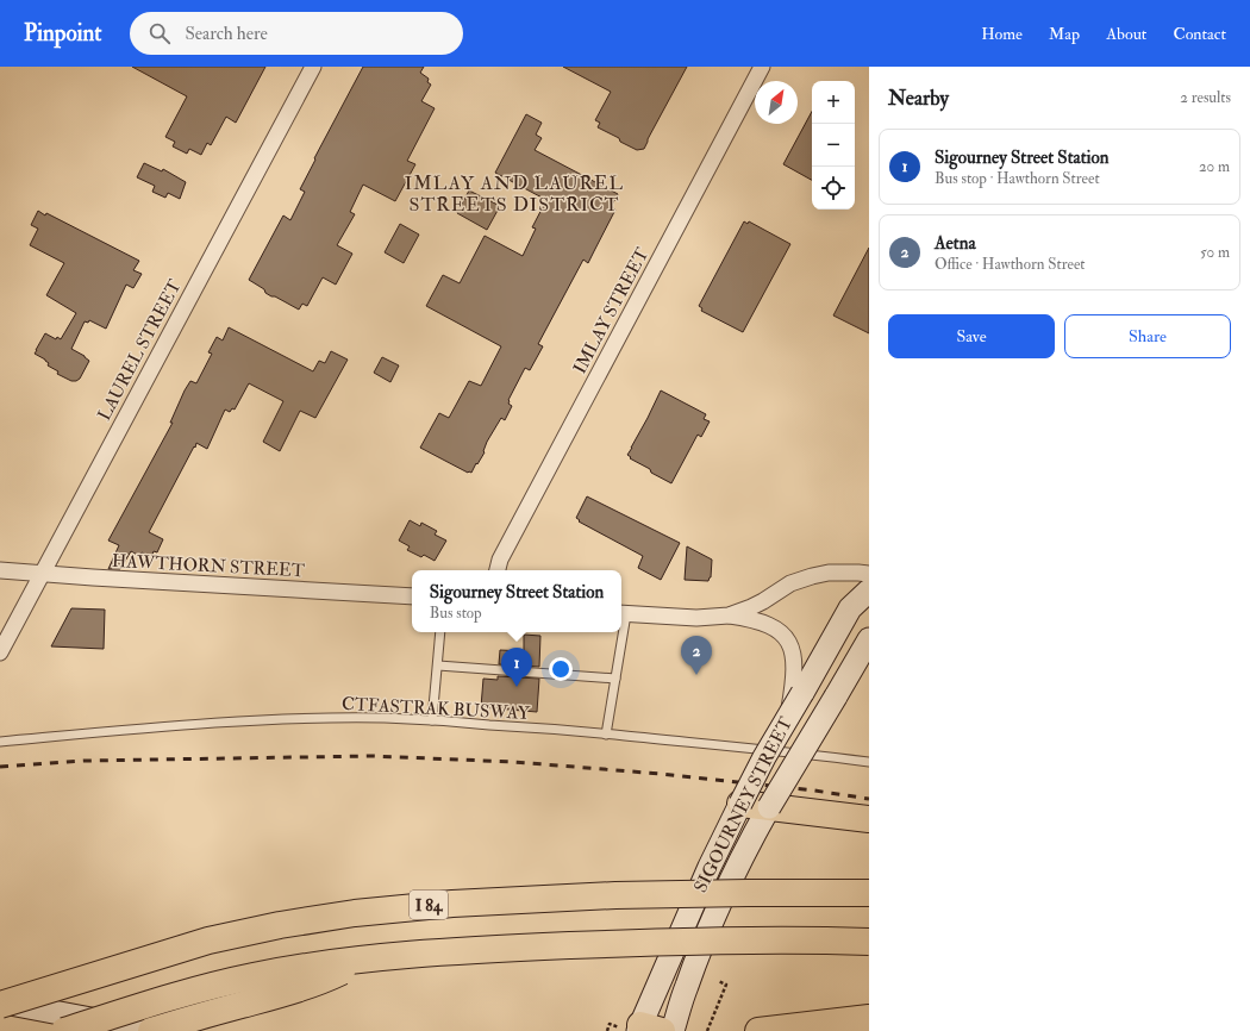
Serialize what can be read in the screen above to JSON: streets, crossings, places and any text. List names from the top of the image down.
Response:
{
  "streets": {
    "highway": ["I 84"],
    "main road": ["SIGOURNEY STREET"],
    "street": ["IMLAY STREET", "LAUREL STREET", "HAWTHORN STREET"],
    "lane": ["CTFASTRAK BUSWAY"]
  },
  "crossings": [
    ["LAUREL STREET", "HAWTHORN STREET"]
  ],
  "districts": ["IMLAY AND LAUREL STREETS DISTRICT"],
  "north": "top right",
  "page": {
    "header": "Pinpoint",
    "search": "Search here",
    "nav": [
      "Home",
      "Map",
      "About",
      "Contact"
    ],
    "heading": ["Nearby", "2 results"],
    "map_buttons": ["+", "−"],
    "list": [
      {
        "mark": "1",
        "name": "Sigourney Street Station",
        "note": "Bus stop · Hawthorn Street",
        "value": "20 m"
      },
      {
        "mark": "2",
        "name": "Aetna",
        "note": "Office · Hawthorn Street",
        "value": "50 m"
      }
    ],
    "buttons": ["Save", "Share"],
    "popup": ["Sigourney Street Station", "Bus stop"],
    "pins": ["2", "1"]
  }
}
